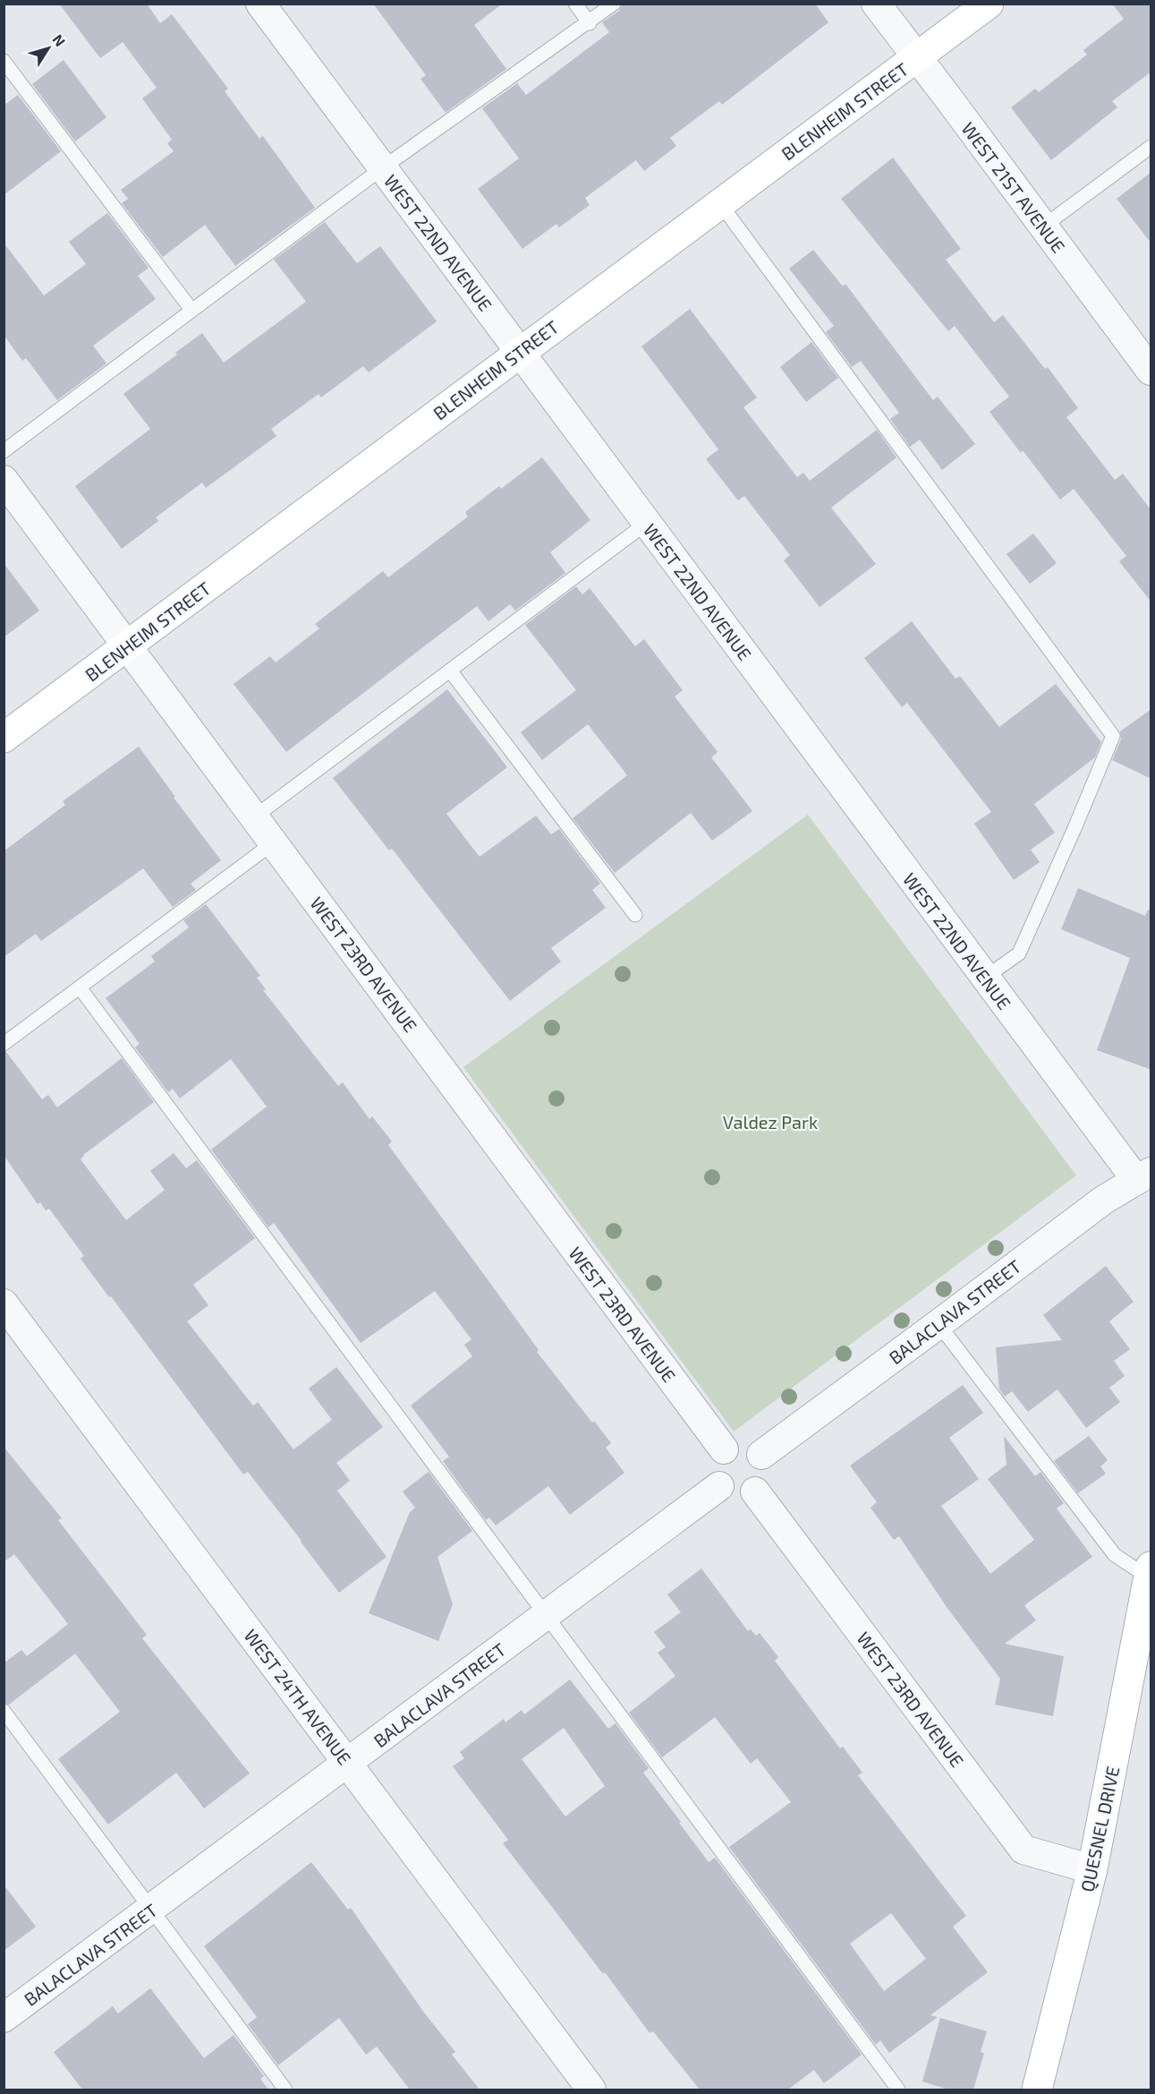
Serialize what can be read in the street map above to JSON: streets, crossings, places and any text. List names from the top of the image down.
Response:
{
  "streets": {
    "street": [
      "BLENHEIM STREET",
      "WEST 21ST AVENUE",
      "WEST 22ND AVENUE",
      "WEST 23RD AVENUE",
      "BALACLAVA STREET",
      "WEST 24TH AVENUE",
      "QUESNEL DRIVE"
    ]
  },
  "crossings": [
    ["BLENHEIM STREET", "WEST 21ST AVENUE"],
    ["BLENHEIM STREET", "WEST 22ND AVENUE"],
    ["BLENHEIM STREET", "WEST 23RD AVENUE"],
    ["WEST 22ND AVENUE", "BALACLAVA STREET"],
    ["WEST 23RD AVENUE", "BALACLAVA STREET"],
    ["WEST 23RD AVENUE", "QUESNEL DRIVE"],
    ["BALACLAVA STREET", "WEST 24TH AVENUE"]
  ],
  "parks": ["Valdez Park"],
  "north": "top right"
}
